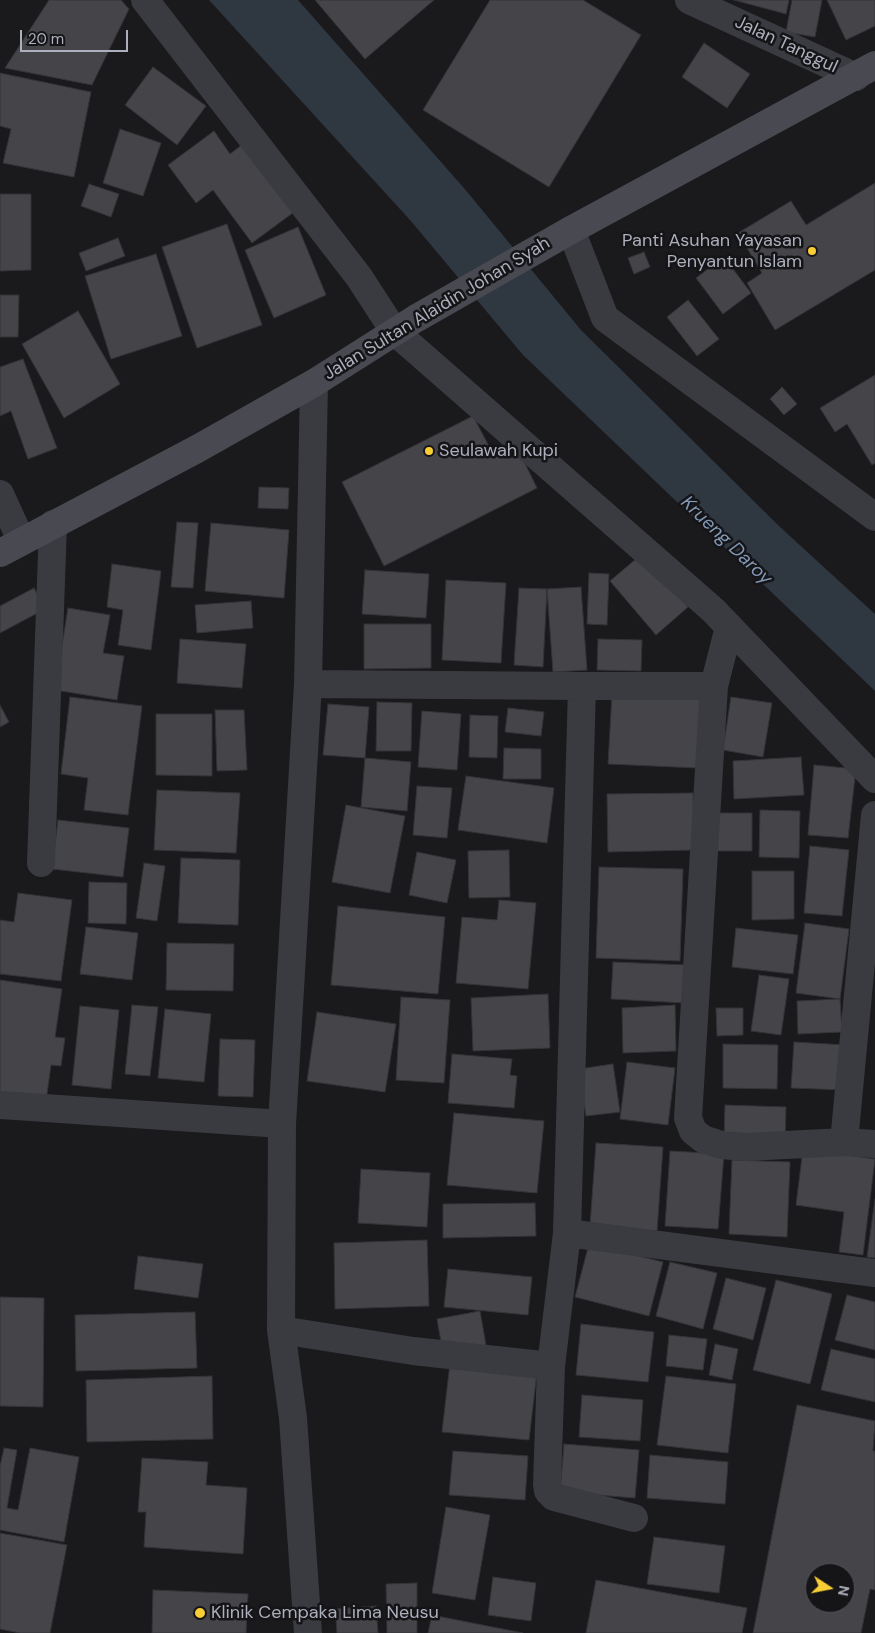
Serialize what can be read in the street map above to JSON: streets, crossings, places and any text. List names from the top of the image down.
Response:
{
  "streets": {
    "main road": ["Jalan Sultan Alaidin Johan Syah"],
    "street": ["Jalan Tanggul"]
  },
  "crossings": [
    ["Jalan Tanggul", "Jalan Sultan Alaidin Johan Syah"]
  ],
  "water": ["Krueng Daroy"],
  "places": ["Panti Asuhan Yayasan Penyantun Islam", "Seulawah Kupi", "Klinik Cempaka Lima Neusu"],
  "scale_bar": "20 m",
  "north": "right"
}
